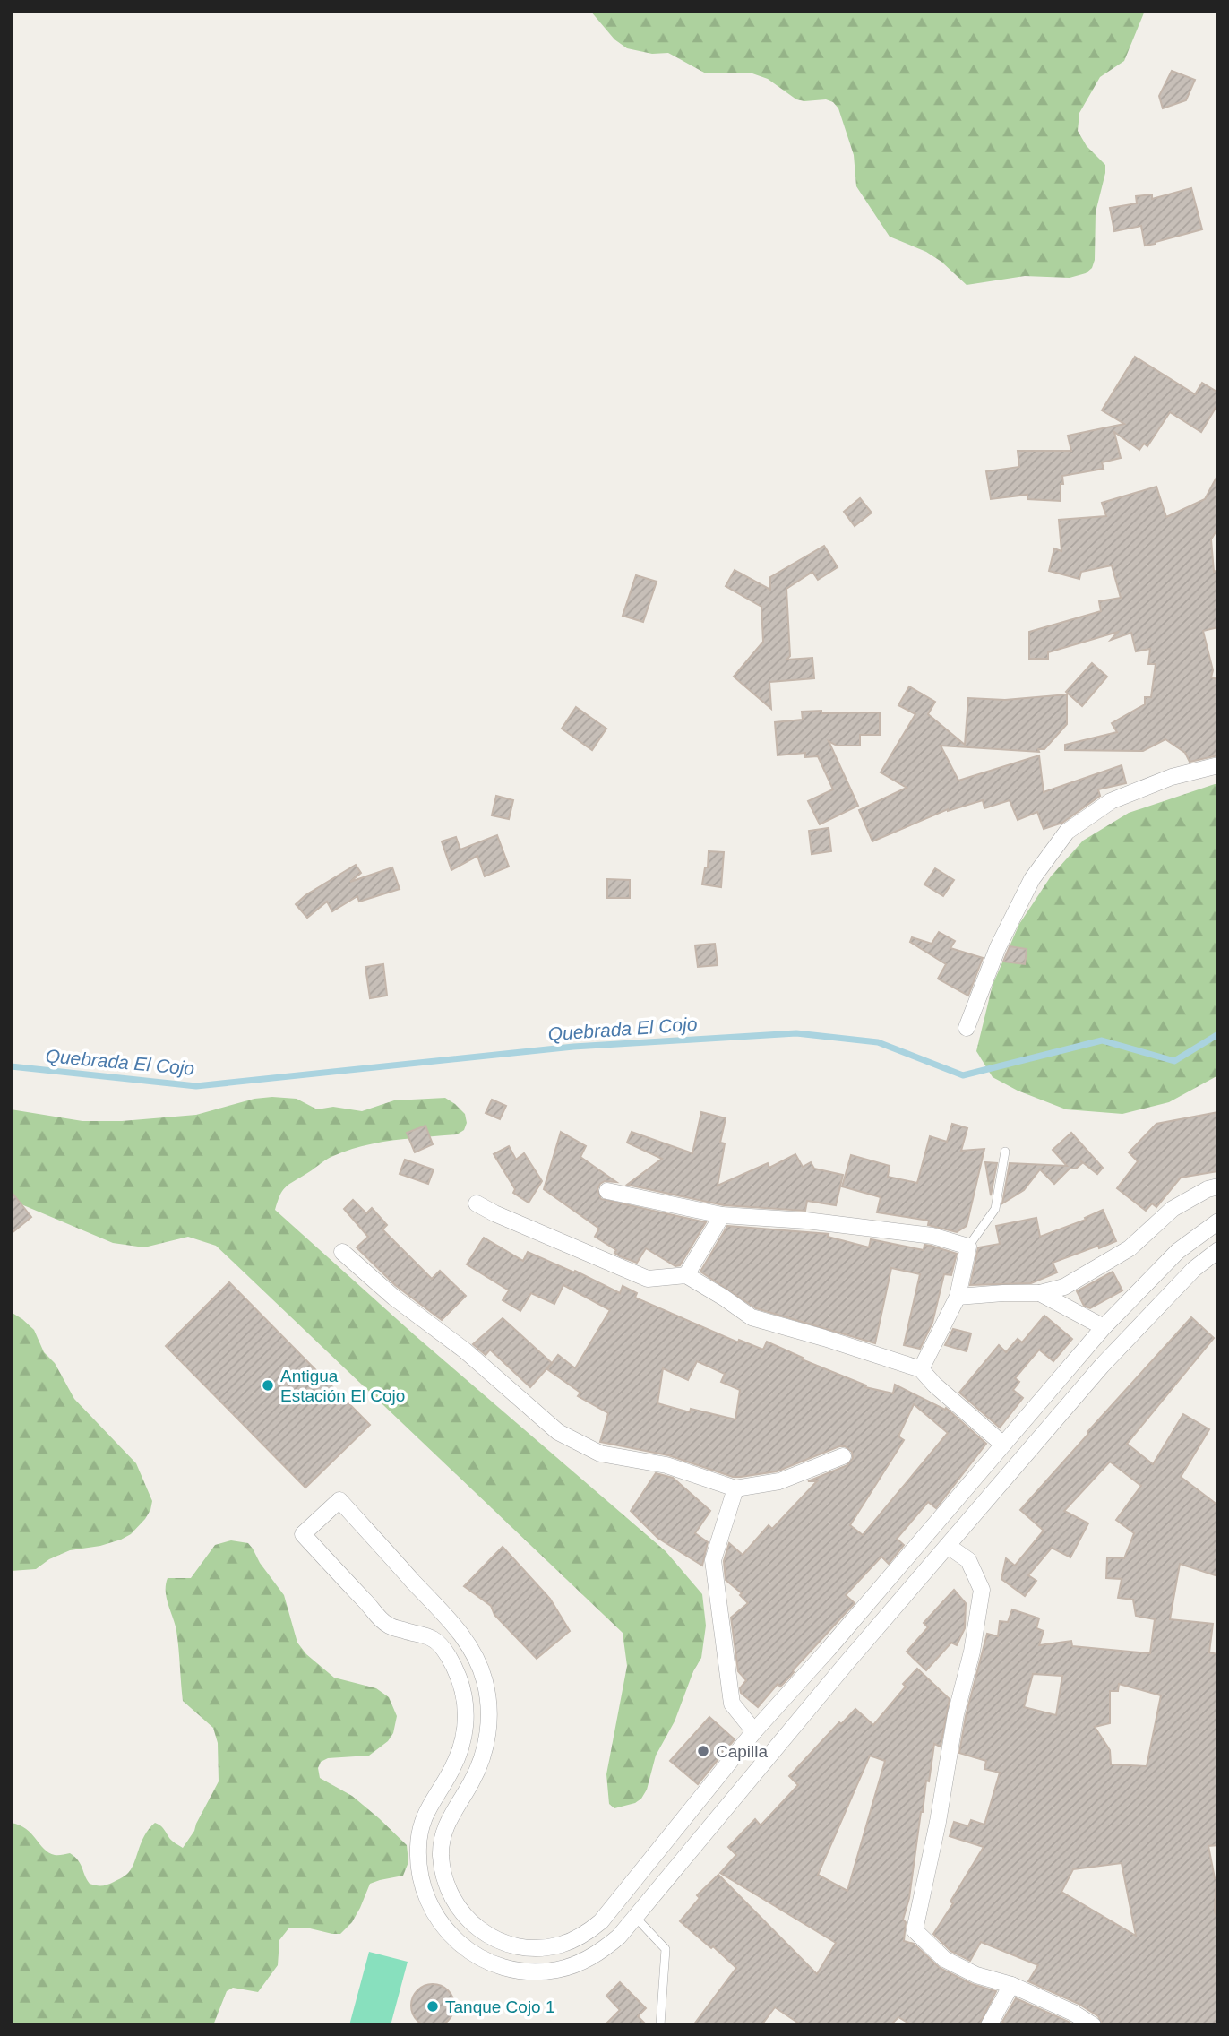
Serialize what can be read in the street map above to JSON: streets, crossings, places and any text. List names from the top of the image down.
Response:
{
  "water": ["Quebrada El Cojo"],
  "places": ["Antigua Estación El Cojo", "Capilla", "Tanque Cojo 1"]
}
